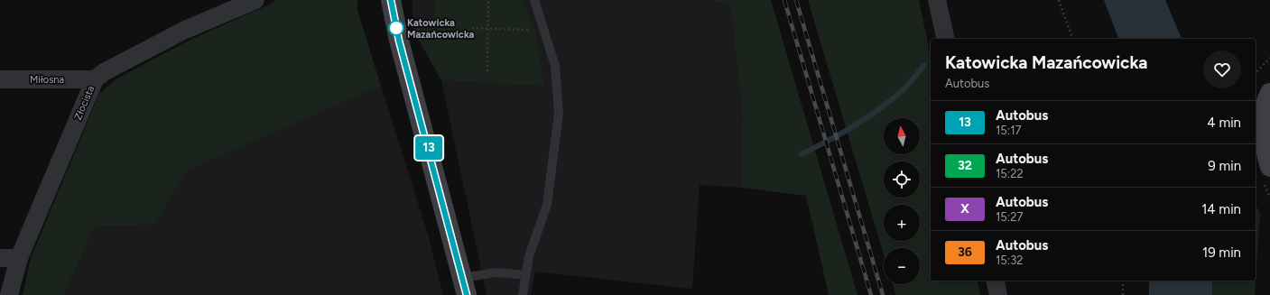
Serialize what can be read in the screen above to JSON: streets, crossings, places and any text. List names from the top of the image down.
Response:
{
  "streets": {
    "street": ["Miłosna", "Złocista"]
  },
  "crossings": [
    ["Miłosna", "Złocista"]
  ],
  "places": ["Katowicka Mazańcowicka"],
  "lines": ["bus line 13"],
  "north": "top",
  "page": {
    "on_map": "13",
    "heading": ["Katowicka Mazańcowicka", "Autobus"],
    "list": [
      {
        "mark": "13",
        "name": "Autobus",
        "note": "15:17",
        "value": "4 min"
      },
      {
        "mark": "32",
        "name": "Autobus",
        "note": "15:22",
        "value": "9 min"
      },
      {
        "mark": "X",
        "name": "Autobus",
        "note": "15:27",
        "value": "14 min"
      },
      {
        "mark": "36",
        "name": "Autobus",
        "note": "15:32",
        "value": "19 min"
      }
    ],
    "map_buttons": ["+", "−"]
  }
}
